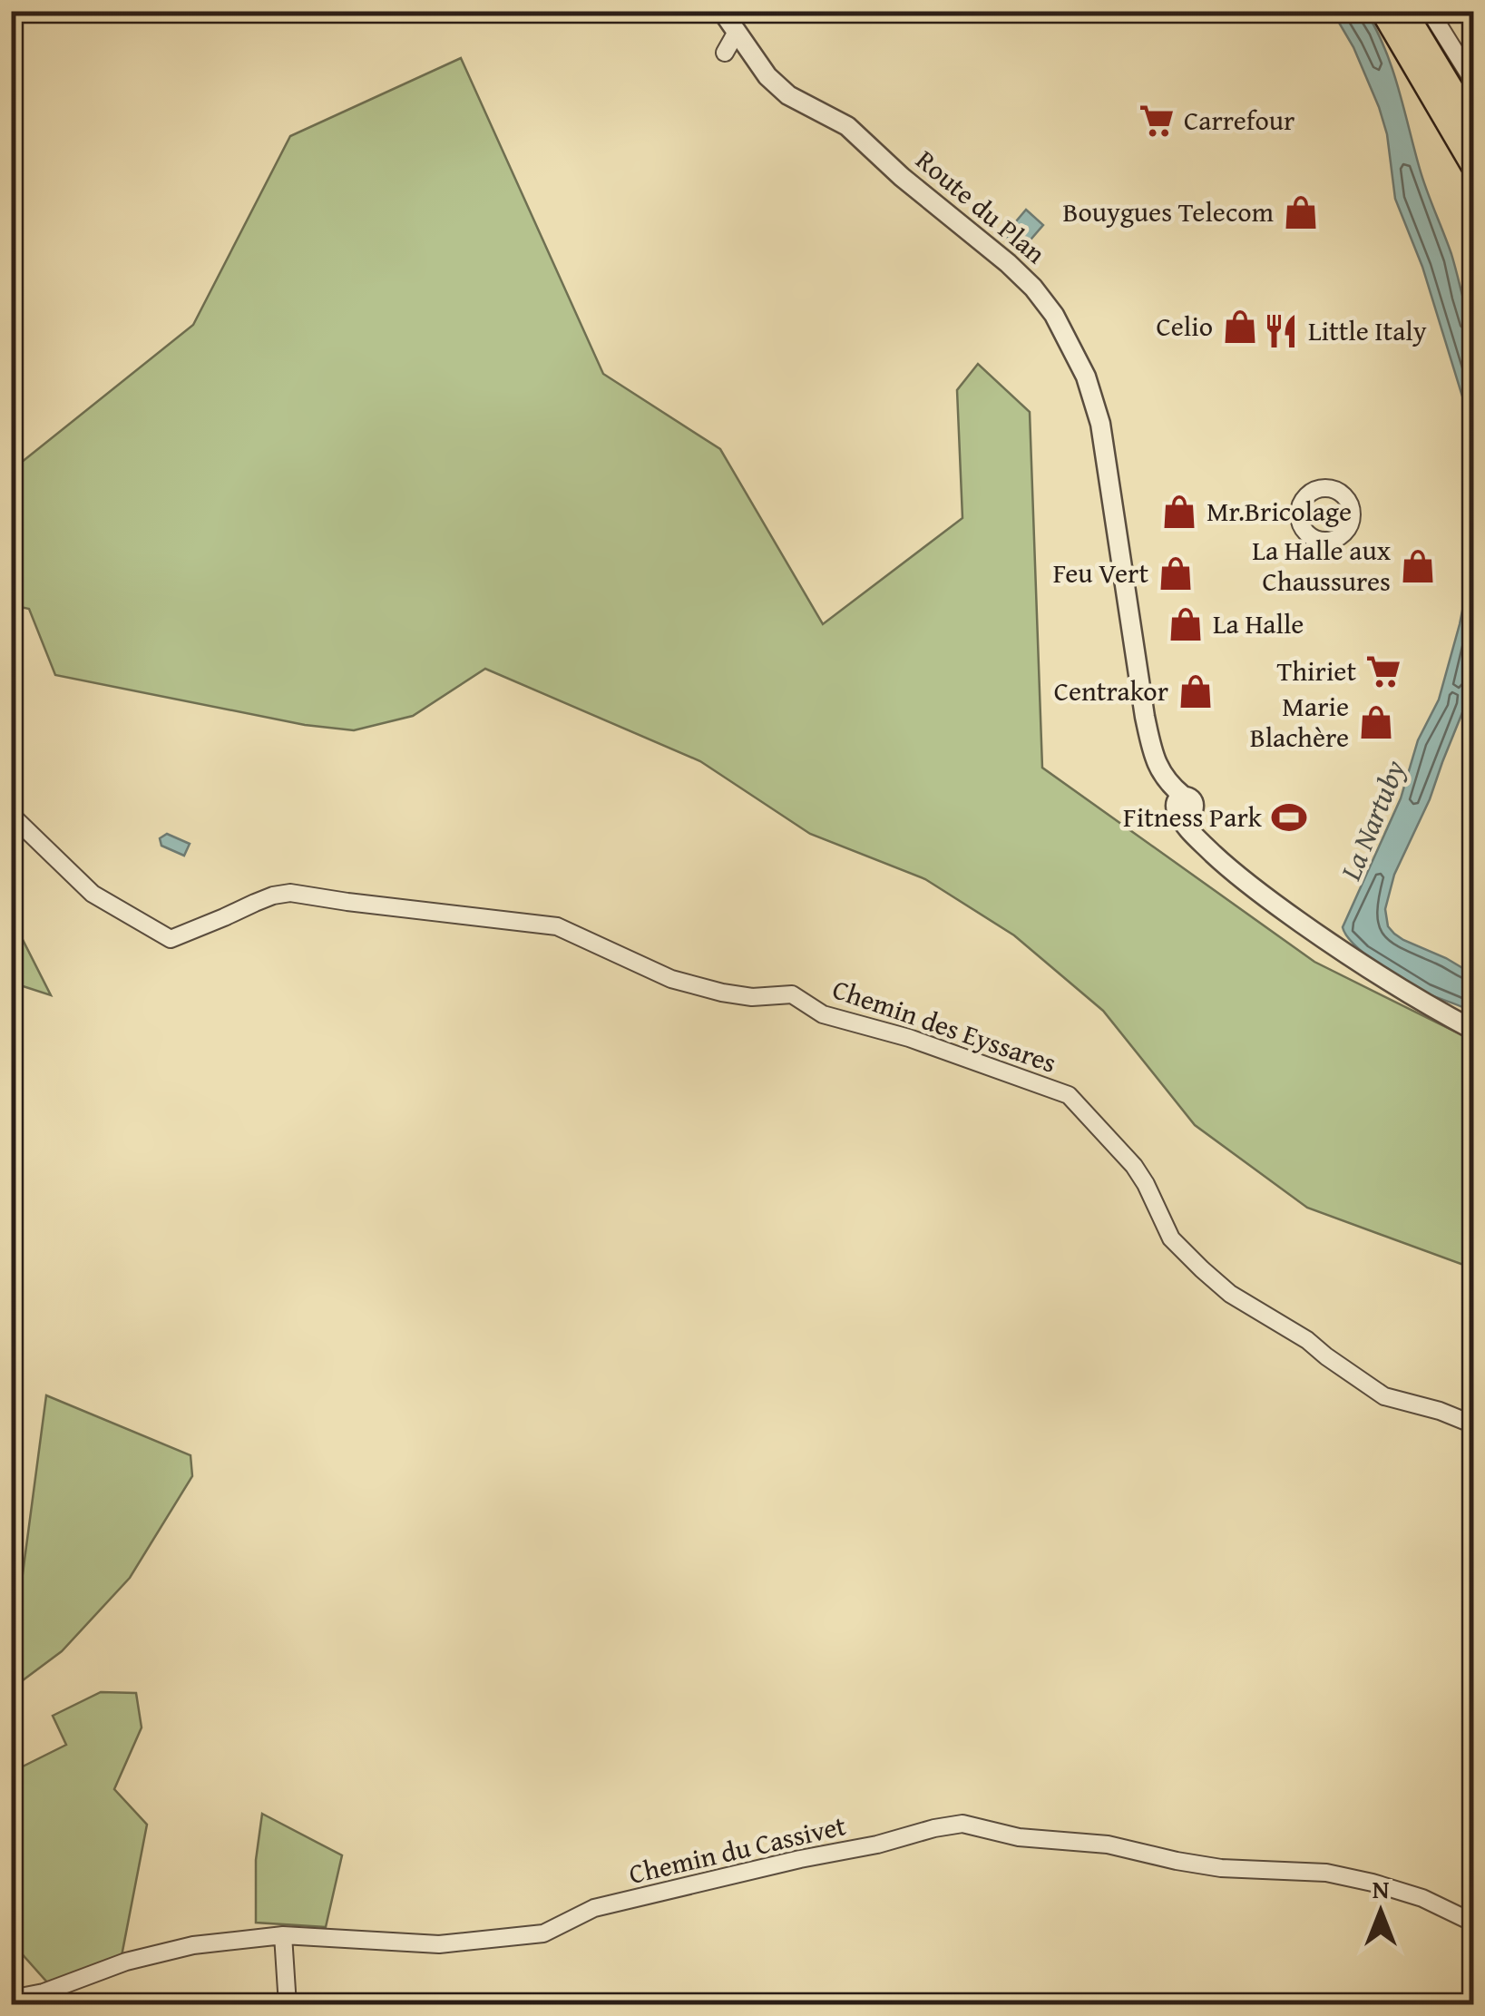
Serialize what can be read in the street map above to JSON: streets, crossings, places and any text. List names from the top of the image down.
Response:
{
  "streets": {
    "street": ["Route du Plan", "Chemin des Eyssares", "Chemin du Cassivet"]
  },
  "water": ["La Nartuby"],
  "places": {
    "supermarket": ["Carrefour", "Thiriet"],
    "shop": [
      "Bouygues Telecom",
      "Celio",
      "Mr.Bricolage",
      "La Halle aux Chaussures",
      "Feu Vert",
      "La Halle",
      "Centrakor",
      "Marie Blachère"
    ],
    "restaurant": ["Little Italy"],
    "sports": ["Fitness Park"]
  },
  "north": "top"
}
